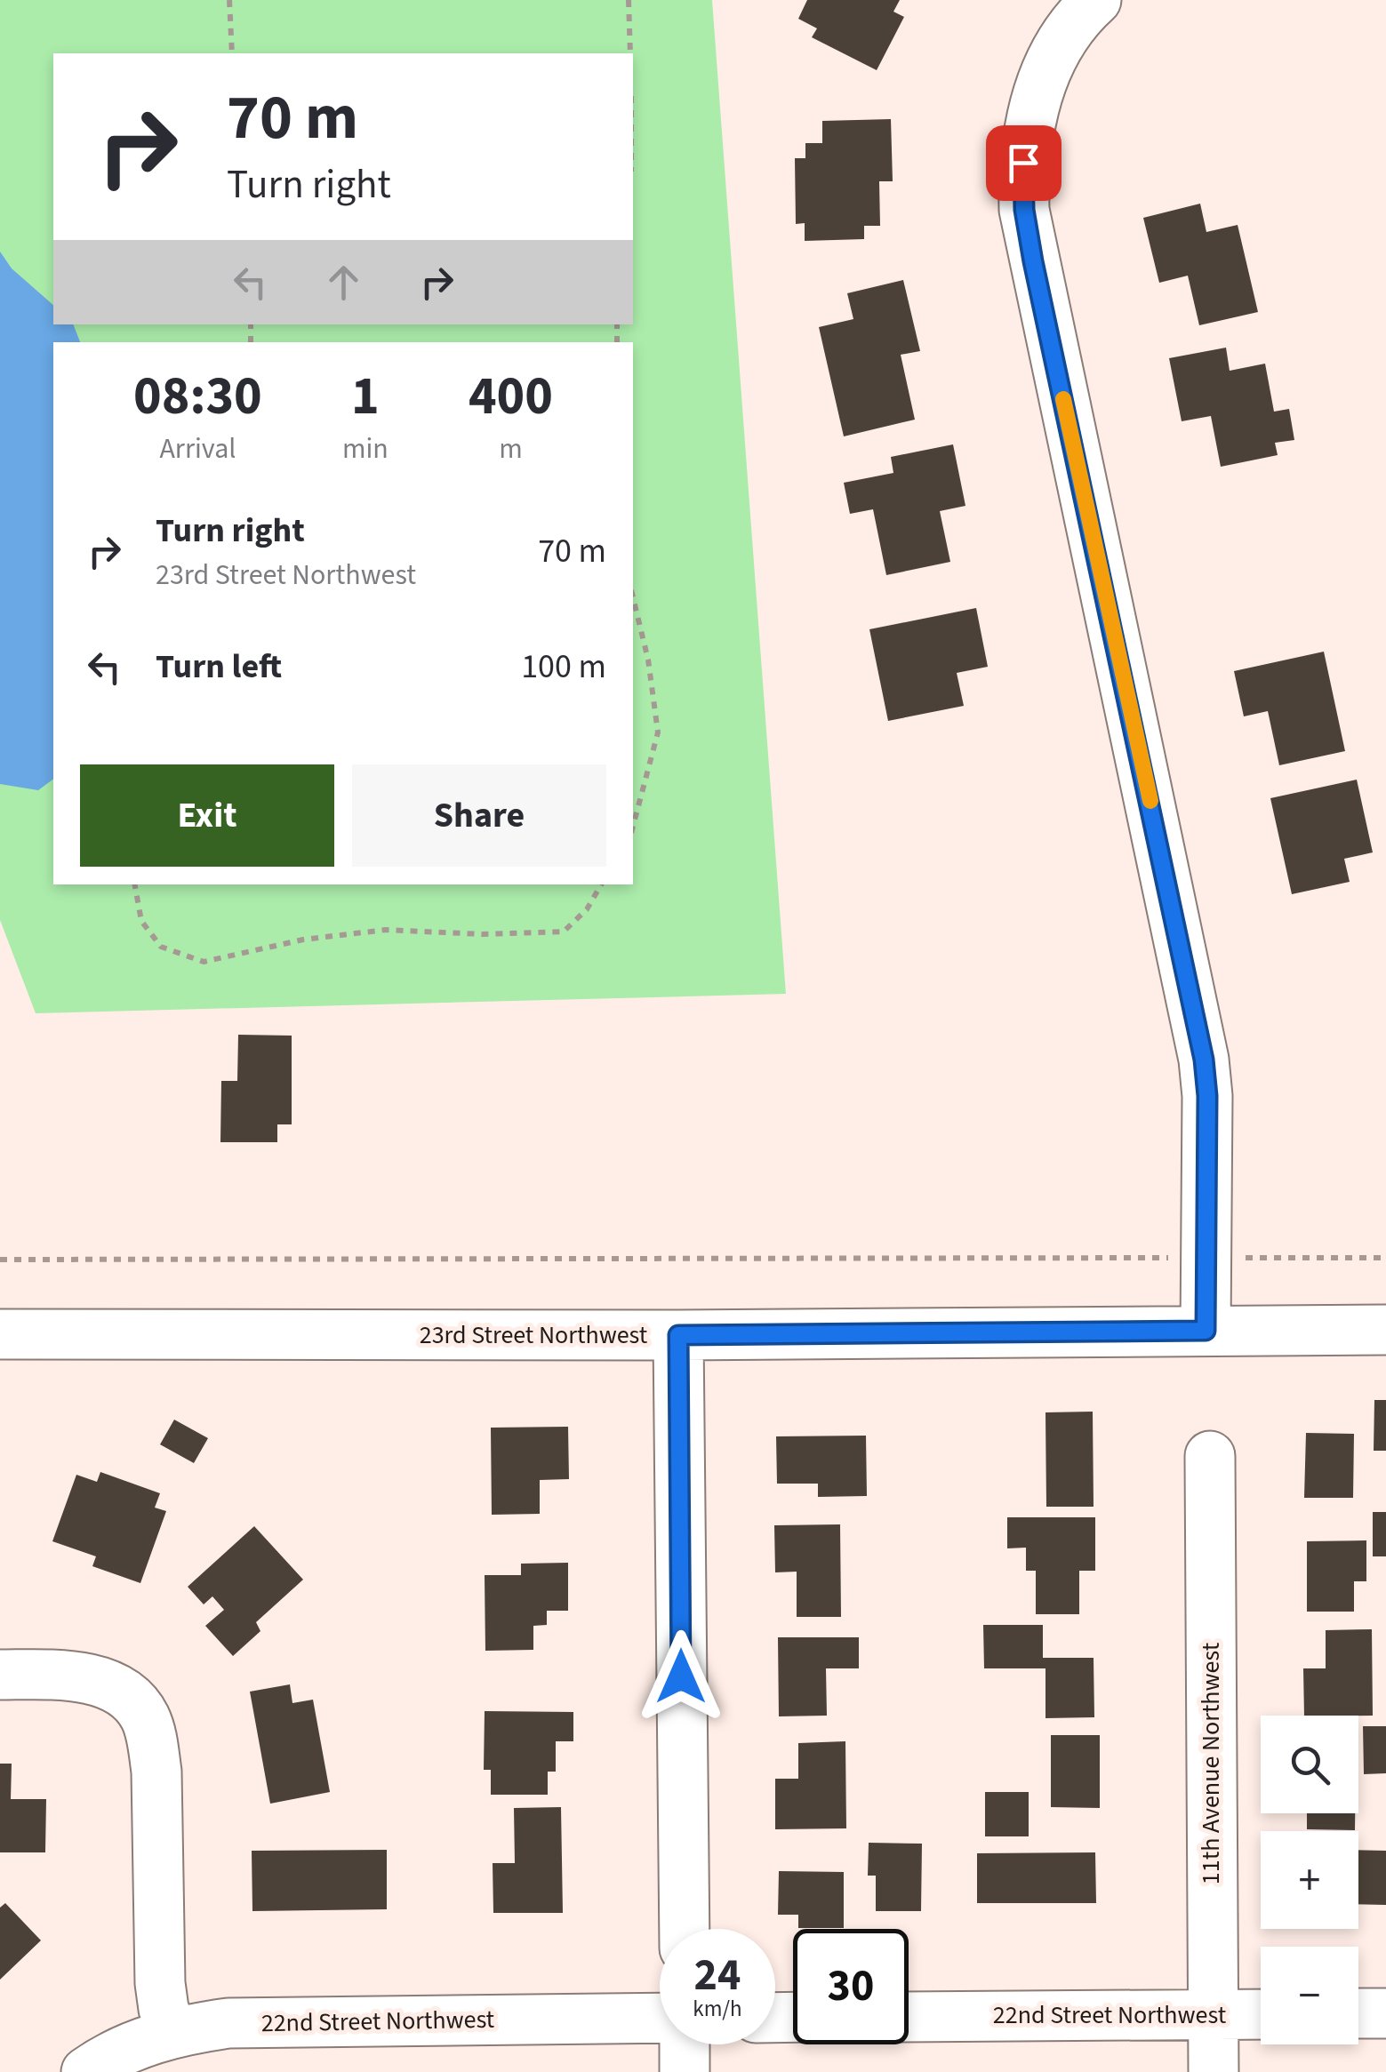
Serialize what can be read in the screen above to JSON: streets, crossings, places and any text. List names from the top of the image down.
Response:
{
  "streets": {
    "street": ["23rd Street Northwest", "11th Avenue Northwest", "22nd Street Northwest"]
  },
  "crossings": [
    ["11th Avenue Northwest", "22nd Street Northwest"]
  ],
  "page": {
    "turn": ["70 m", "Turn right"],
    "eta": [
      "08:30",
      "Arrival",
      "1",
      "min",
      "400",
      "m"
    ],
    "list": [
      {
        "name": "Turn right",
        "note": "23rd Street Northwest",
        "value": "70 m"
      },
      {
        "name": "Turn left",
        "value": "100 m"
      }
    ],
    "buttons": ["Exit", "Share"],
    "map_buttons": ["+", "−"],
    "speed": "24 km/h",
    "limit": "30"
  }
}
